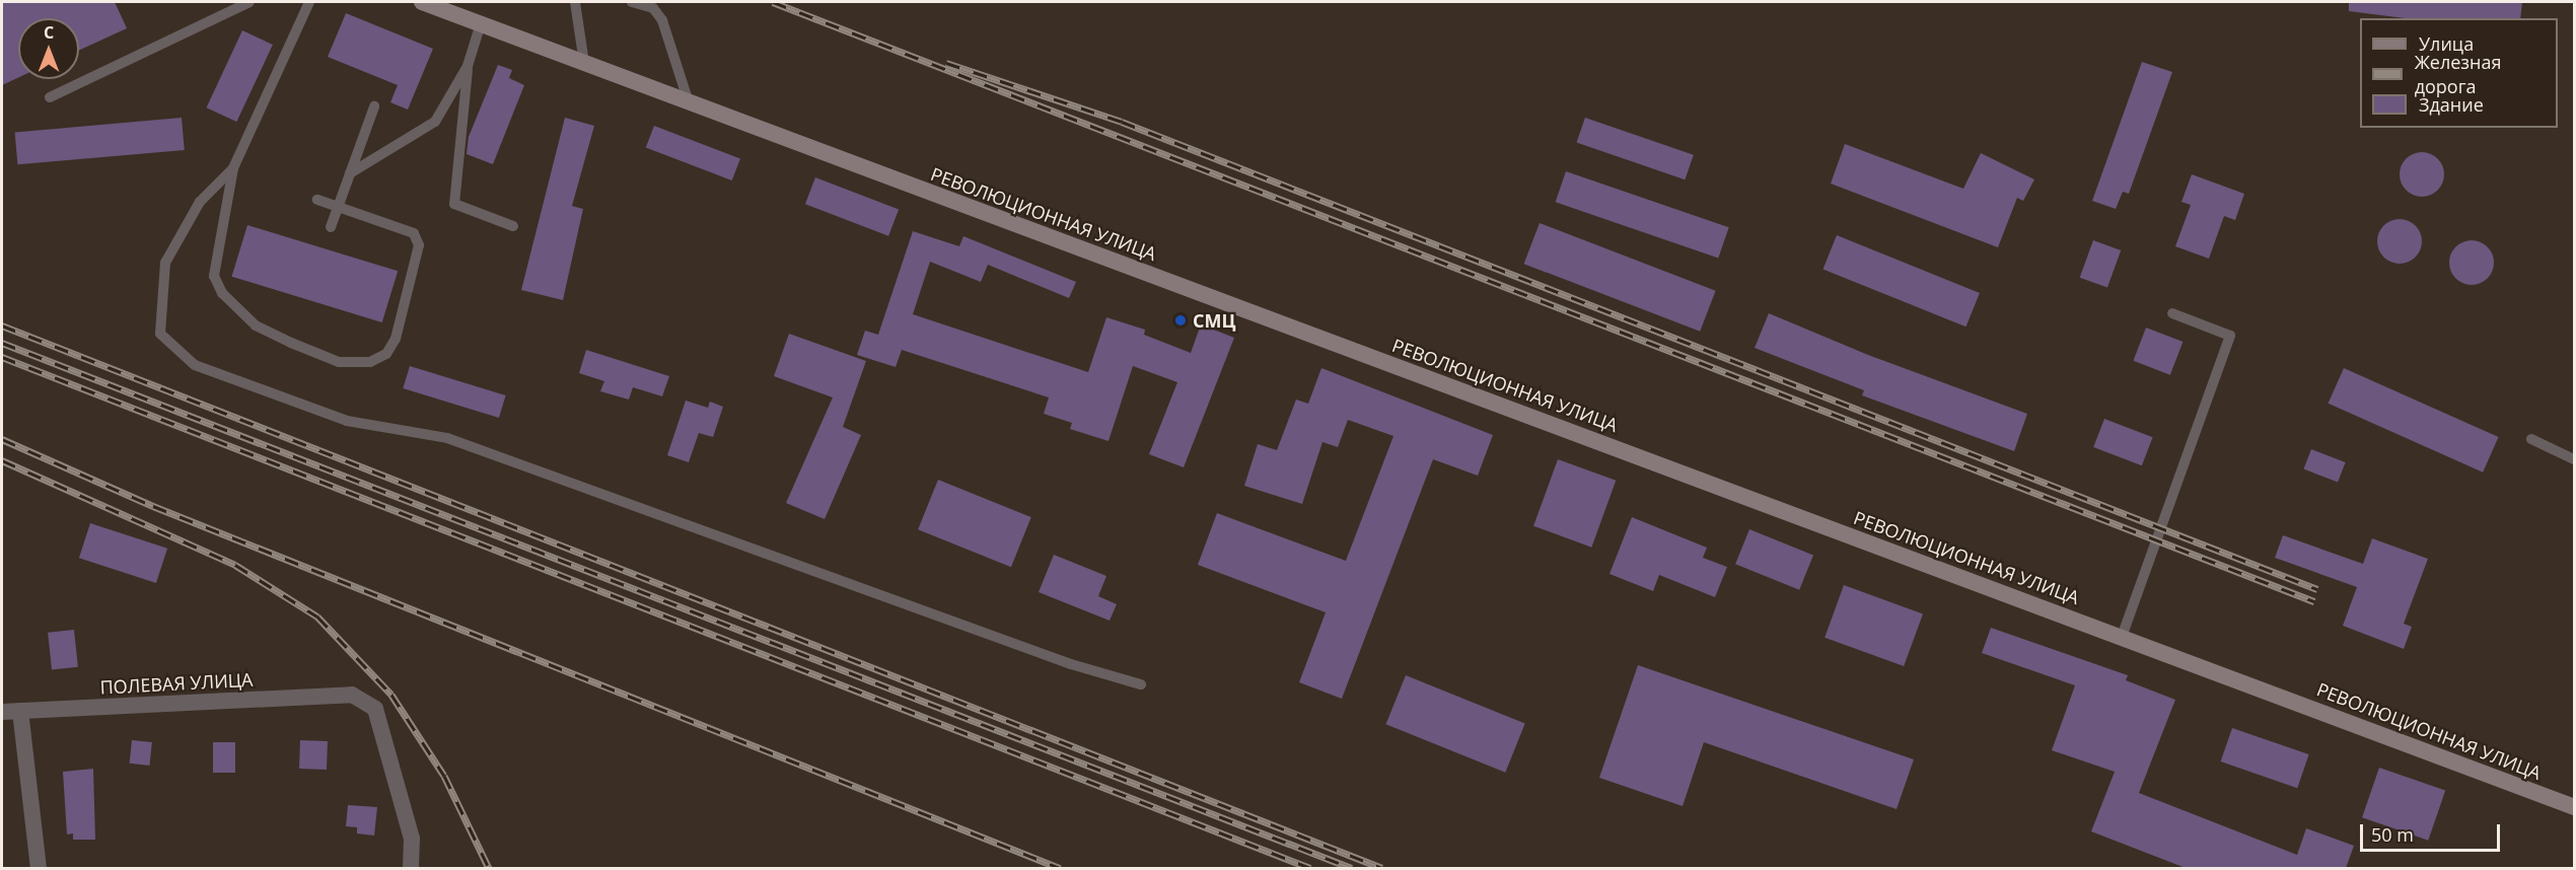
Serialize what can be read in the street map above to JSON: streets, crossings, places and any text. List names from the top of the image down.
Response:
{
  "streets": {
    "main road": ["РЕВОЛЮЦИОННАЯ УЛИЦА"],
    "street": ["ПОЛЕВАЯ УЛИЦА"]
  },
  "places": ["СМЦ"],
  "legend": ["Улица", "Железная дорога", "Здание"],
  "scale_bar": "50 m",
  "north": "top"
}
